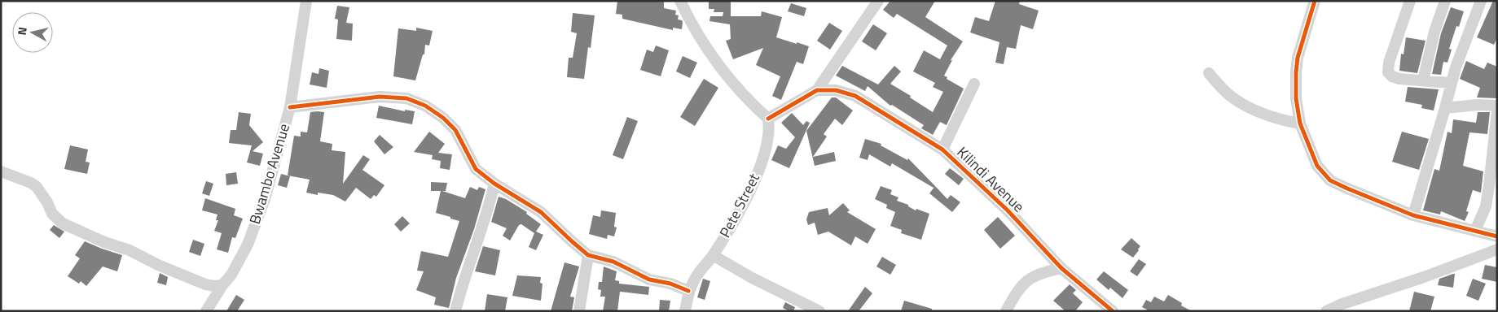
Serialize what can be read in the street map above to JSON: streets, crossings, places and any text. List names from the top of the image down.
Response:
{
  "streets": {
    "street": ["Bwambo Avenue", "Kilindi Avenue", "Pete Street"]
  },
  "north": "left"
}
